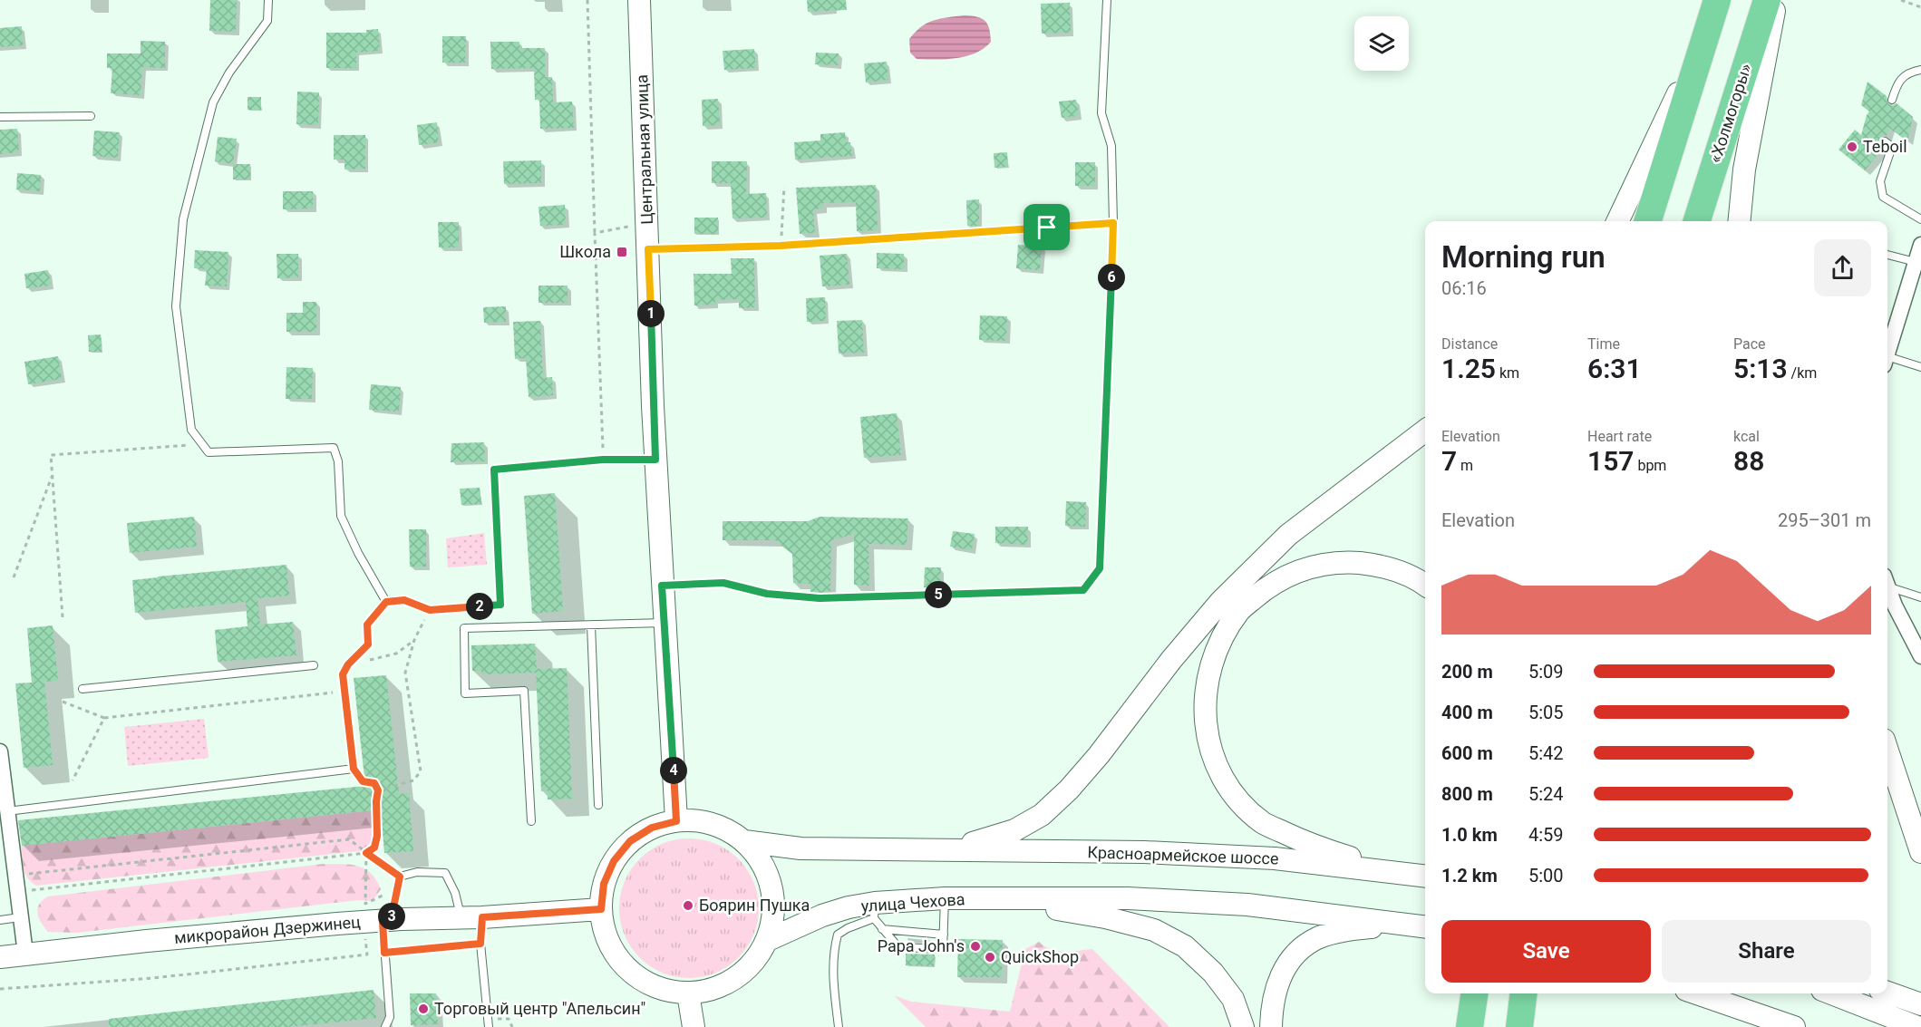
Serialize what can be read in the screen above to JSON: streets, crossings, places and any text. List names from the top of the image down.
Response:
{
  "streets": {
    "highway": ["«Холмогоры»"],
    "main road": [
      "Центральная улица",
      "Красноармейское шоссе",
      "улица Чехова",
      "микрорайон Дзержинец"
    ]
  },
  "crossings": [
    ["Центральная улица", "улица Чехова"],
    ["Центральная улица", "микрорайон Дзержинец"],
    ["улица Чехова", "микрорайон Дзержинец"]
  ],
  "places": {
    "other": [
      "Teboil",
      "Боярин Пушка",
      "Papa John's",
      "QuickShop",
      "Торговый центр \"Апельсин\""
    ],
    "transit": ["Школа"]
  },
  "page": {
    "heading": ["Morning run", "06:16"],
    "pins": [
      "6",
      "1",
      "5",
      "2",
      "4",
      "3"
    ],
    "stats": [
      ["Distance", "1.25 km"],
      ["Time", "6:31"],
      ["Pace", "5:13 /km"],
      ["Elevation", "7 m"],
      ["Heart rate", "157 bpm"],
      ["kcal", "88"]
    ],
    "chart": ["Elevation", "295–301 m"],
    "list": [
      {
        "name": "200 m",
        "note": "5:09"
      },
      {
        "name": "400 m",
        "note": "5:05"
      },
      {
        "name": "600 m",
        "note": "5:42"
      },
      {
        "name": "800 m",
        "note": "5:24"
      },
      {
        "name": "1.0 km",
        "note": "4:59"
      },
      {
        "name": "1.2 km",
        "note": "5:00"
      }
    ],
    "buttons": ["Save", "Share"]
  }
}
